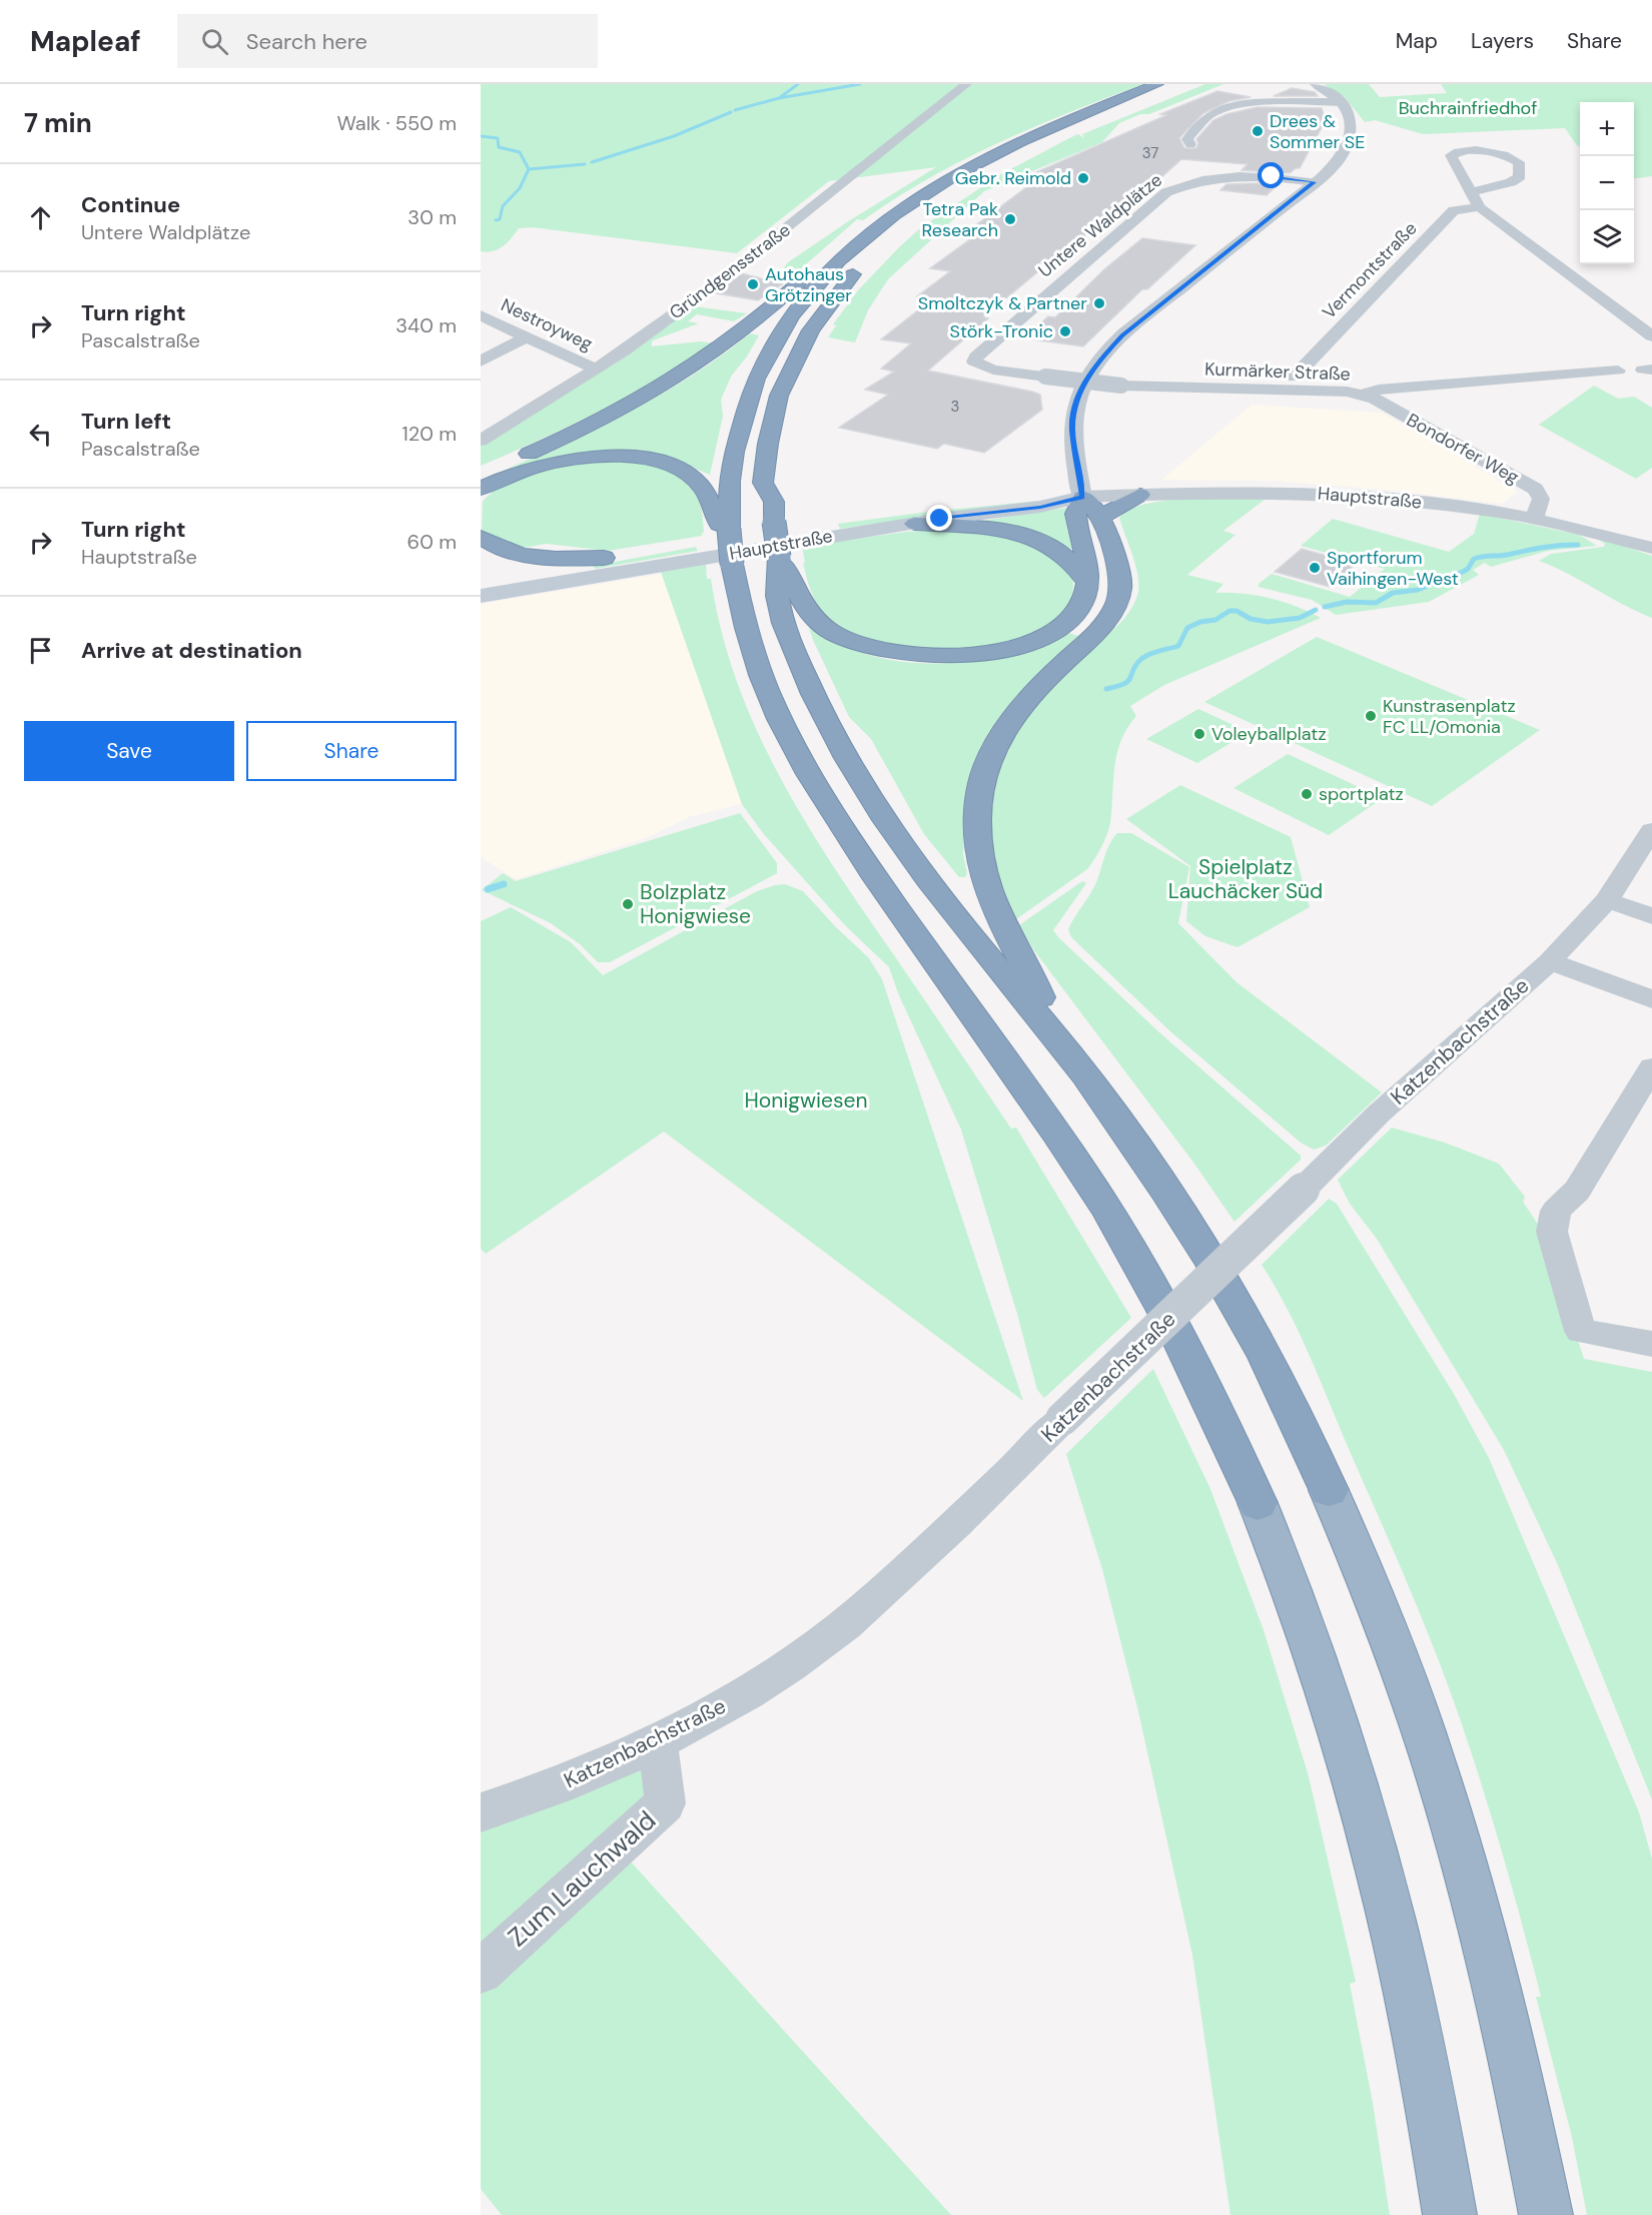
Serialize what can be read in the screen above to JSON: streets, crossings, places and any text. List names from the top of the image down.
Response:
{
  "streets": {
    "main road": ["Hauptstraße"],
    "street": [
      "Untere Waldplätze",
      "Vermontstraße",
      "Gründgensstraße",
      "Nestroyweg",
      "Kurmärker Straße",
      "Bondorfer Weg",
      "Katzenbachstraße",
      "Zum Lauchwald"
    ]
  },
  "crossings": [
    ["Untere Waldplätze", "Kurmärker Straße"],
    ["Gründgensstraße", "Nestroyweg"],
    ["Kurmärker Straße", "Bondorfer Weg"],
    ["Bondorfer Weg", "Hauptstraße"],
    ["Katzenbachstraße", "Zum Lauchwald"]
  ],
  "parks": ["Buchrainfriedhof", "Spielplatz Lauchäcker Süd", "Honigwiesen"],
  "places": [
    "Drees & Sommer SE",
    "Gebr. Reimold",
    "Tetra Pak Research",
    "Autohaus Grötzinger",
    "Smoltczyk & Partner",
    "Störk-Tronic",
    "Sportforum Vaihingen-West",
    "Kunstrasenplatz FC LL/Omonia",
    "Voleyballplatz",
    "sportplatz",
    "Bolzplatz Honigwiese"
  ],
  "house_numbers": ["37", "3"],
  "page": {
    "header": "Mapleaf",
    "search": "Search here",
    "nav": ["Map", "Layers", "Share"],
    "heading": ["7 min", "Walk · 550 m"],
    "map_buttons": ["+", "−"],
    "list": [
      ["Continue", "Untere Waldplätze", "30 m"],
      ["Turn right", "Pascalstraße", "340 m"],
      ["Turn left", "Pascalstraße", "120 m"],
      ["Turn right", "Hauptstraße", "60 m"],
      "Arrive at destination"
    ],
    "buttons": ["Save", "Share"]
  }
}
